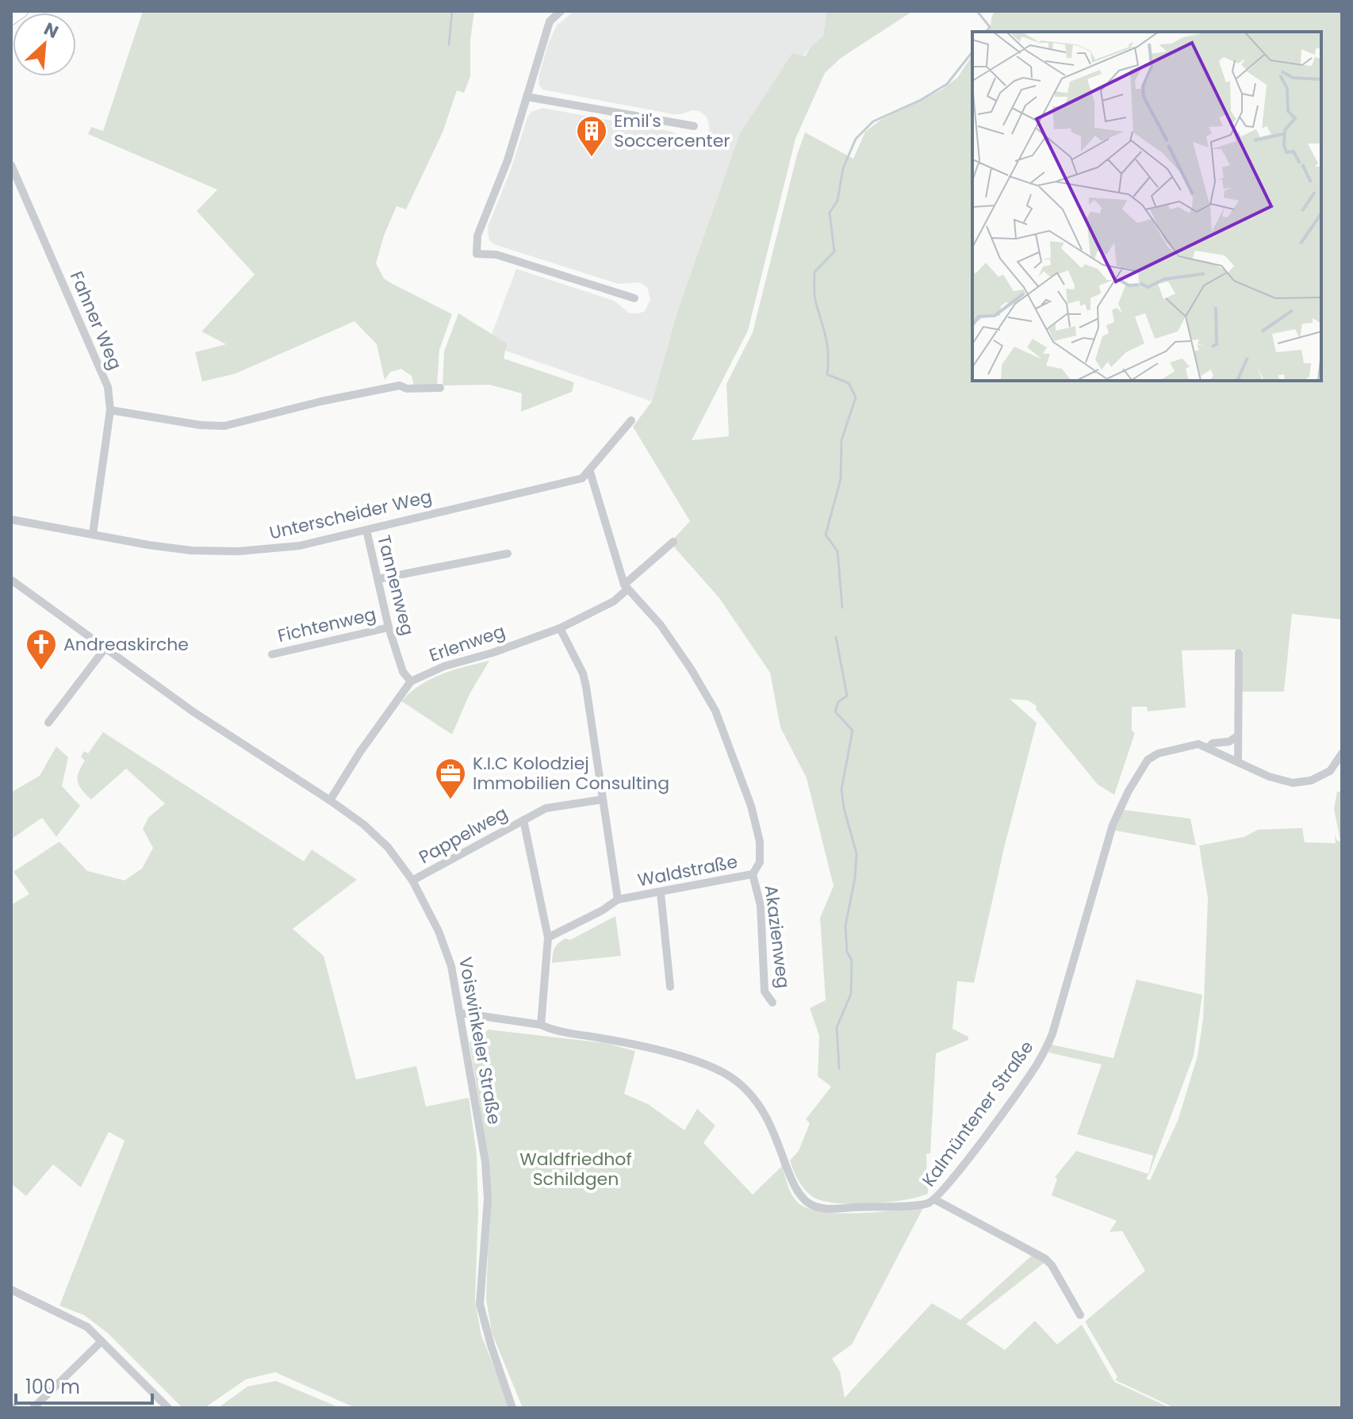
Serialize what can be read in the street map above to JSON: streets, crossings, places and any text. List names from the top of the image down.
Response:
{
  "streets": {
    "street": [
      "Fahner Weg",
      "Unterscheider Weg",
      "Tannenweg",
      "Fichtenweg",
      "Erlenweg",
      "Pappelweg",
      "Waldstraße",
      "Akazienweg",
      "Voiswinkeler Straße",
      "Kalmüntener Straße"
    ]
  },
  "crossings": [
    ["Fahner Weg", "Unterscheider Weg"],
    ["Unterscheider Weg", "Tannenweg"],
    ["Unterscheider Weg", "Waldstraße"],
    ["Tannenweg", "Fichtenweg"],
    ["Tannenweg", "Erlenweg"],
    ["Erlenweg", "Waldstraße"],
    ["Erlenweg", "Voiswinkeler Straße"],
    ["Pappelweg", "Voiswinkeler Straße"],
    ["Waldstraße", "Akazienweg"],
    ["Voiswinkeler Straße", "Kalmüntener Straße"]
  ],
  "parks": ["Waldfriedhof Schildgen"],
  "places": {
    "building": ["Emil's Soccercenter"],
    "church": ["Andreaskirche"],
    "office": ["K.I.C Kolodziej Immobilien Consulting"]
  },
  "scale_bar": "100 m",
  "north": "top right"
}
